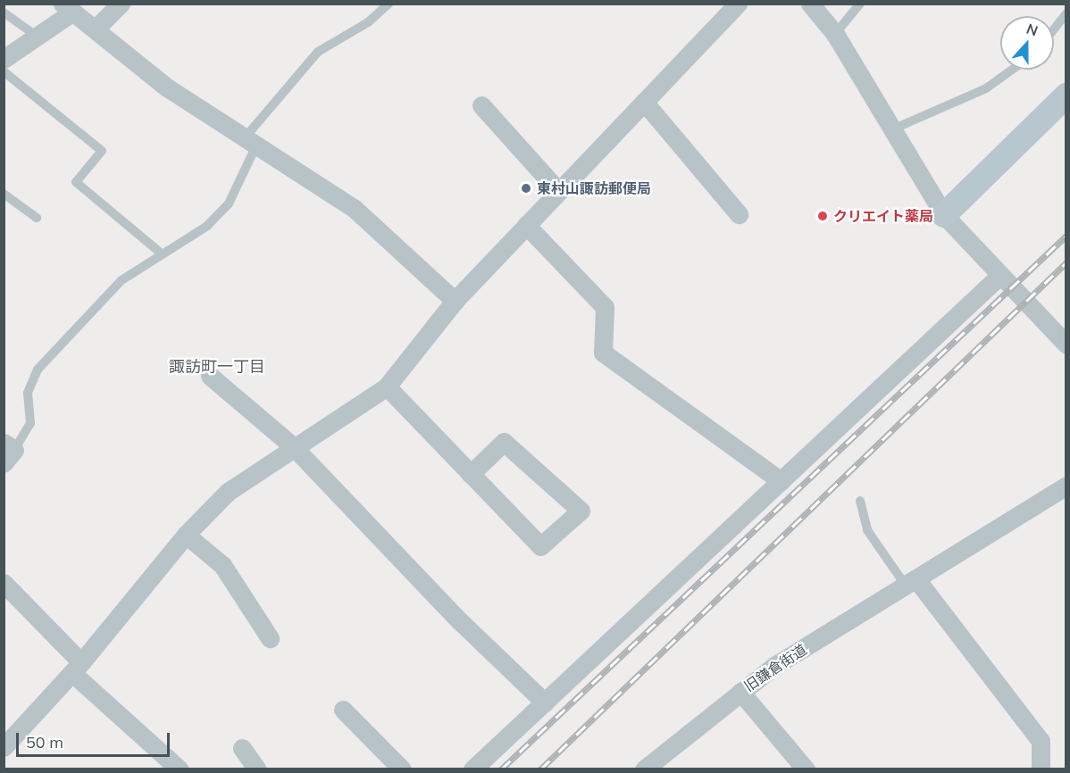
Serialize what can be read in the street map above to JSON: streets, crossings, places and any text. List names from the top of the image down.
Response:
{
  "streets": {
    "street": ["旧鎌倉街道"]
  },
  "districts": ["諏訪町一丁目"],
  "places": ["東村山諏訪郵便局", "クリエイト薬局"],
  "scale_bar": "50 m",
  "north": "top"
}
